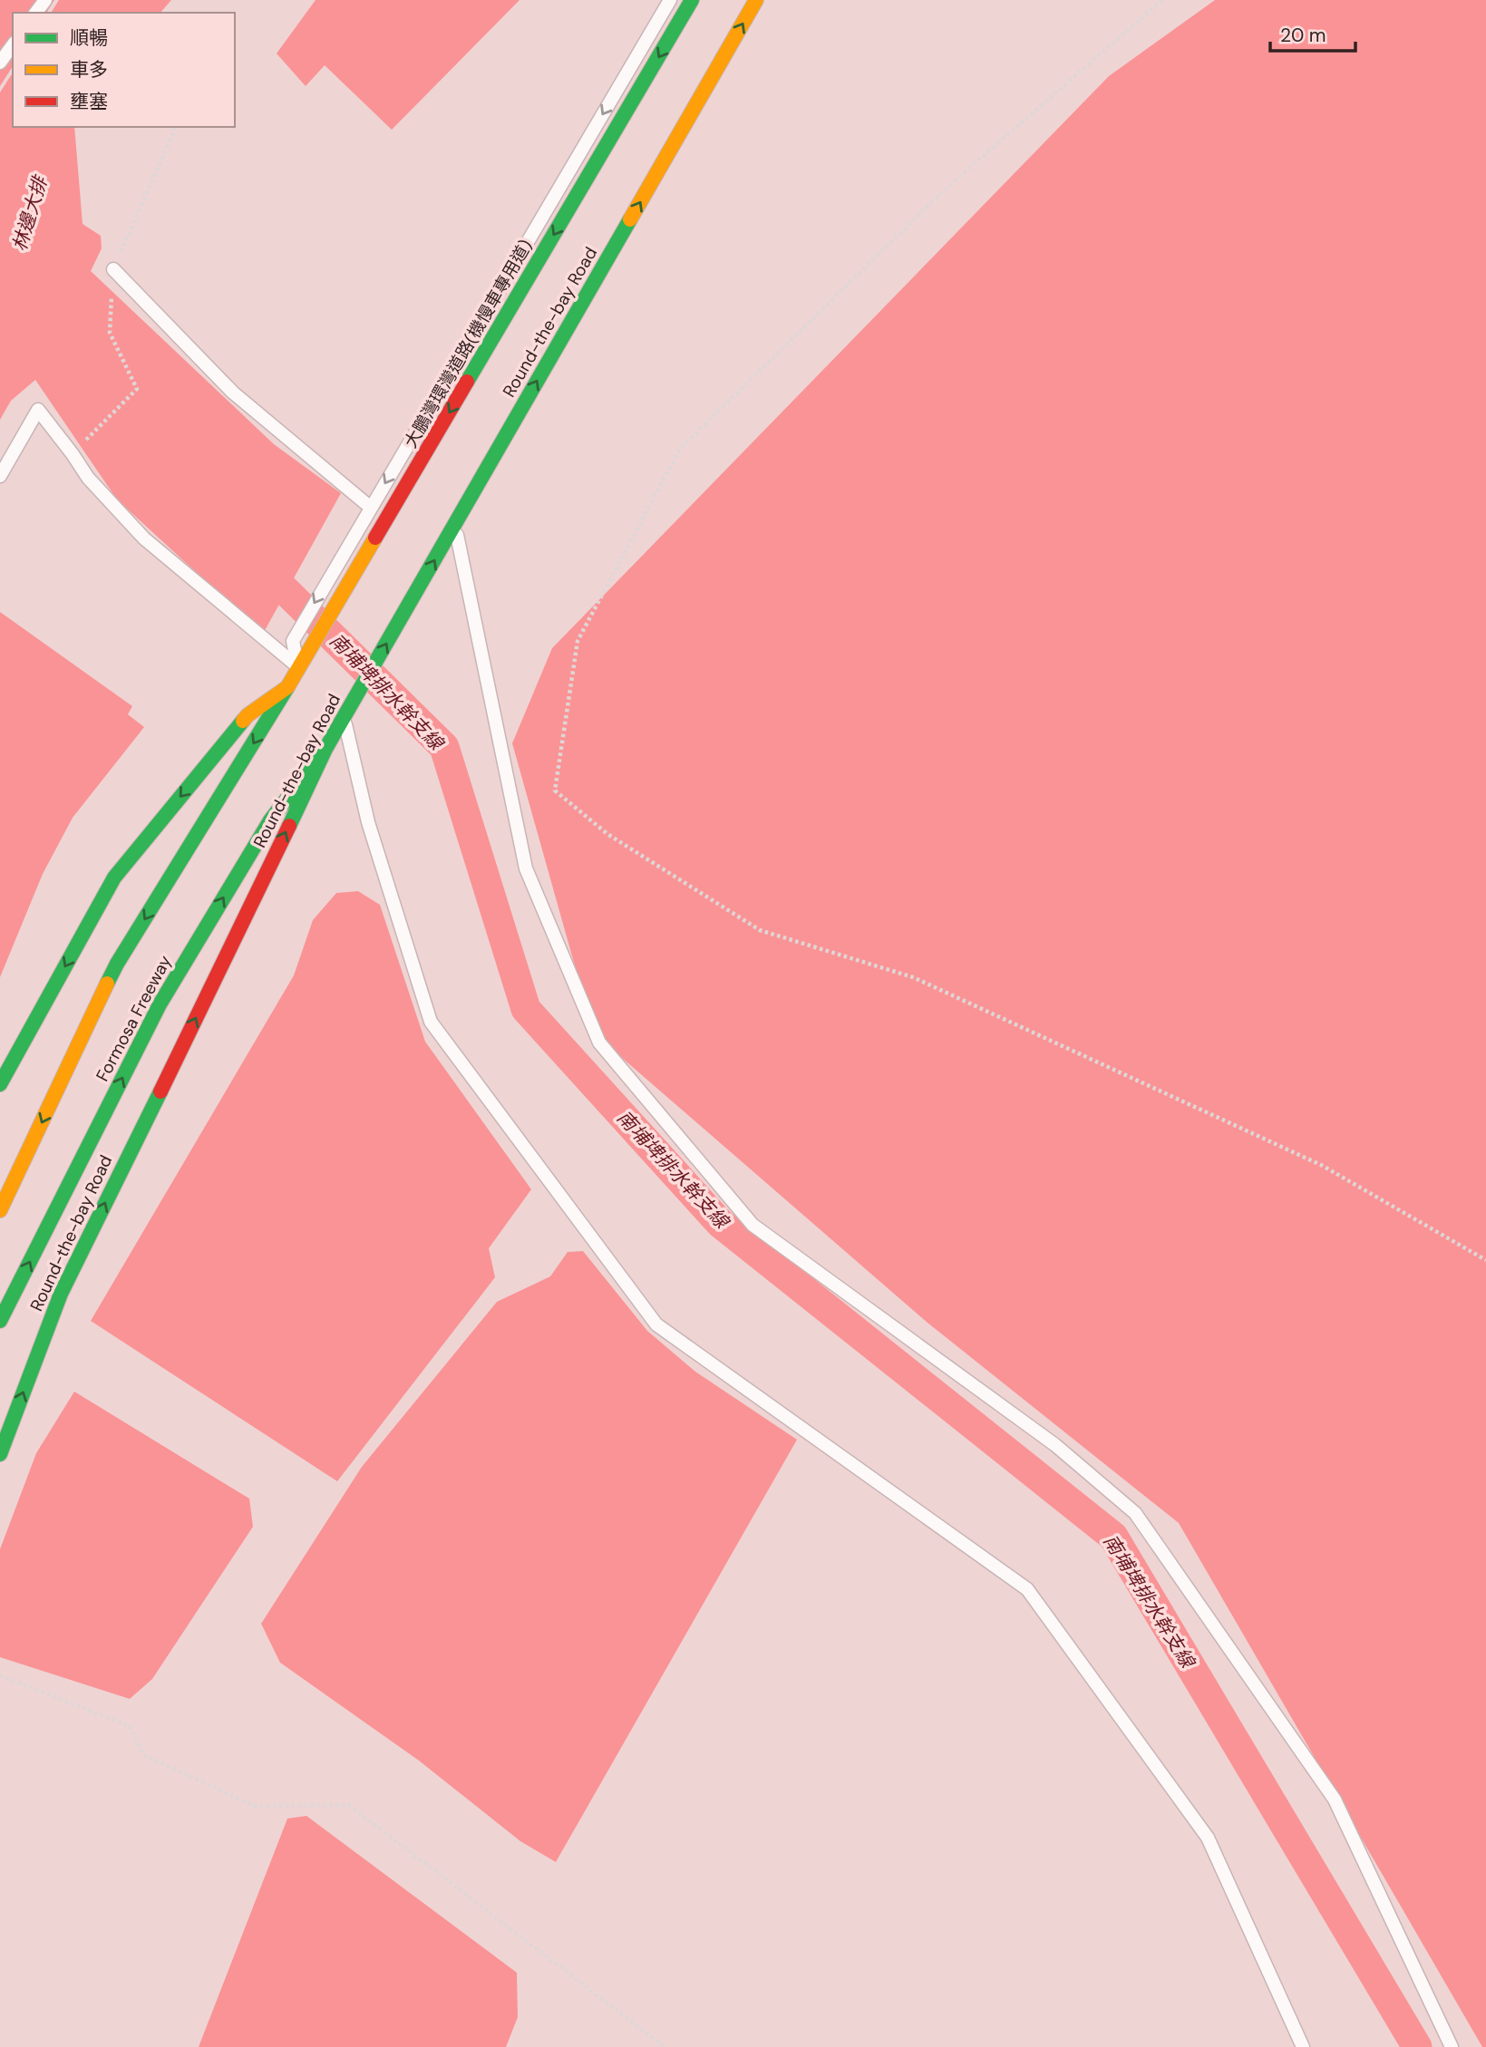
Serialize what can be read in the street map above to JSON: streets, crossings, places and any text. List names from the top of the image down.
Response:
{
  "streets": {
    "main road": ["Round-the-bay Road", "Formosa Freeway"],
    "lane": ["大鵬灣環灣道路(機慢車專用道)"]
  },
  "crossings": [
    ["Round-the-bay Road", "Formosa Freeway"]
  ],
  "one_way": ["大鵬灣環灣道路(機慢車專用道)"],
  "water": ["林邊大排", "南埔埤排水幹支線"],
  "legend": ["順暢", "車多", "壅塞"],
  "scale_bar": "20 m"
}
